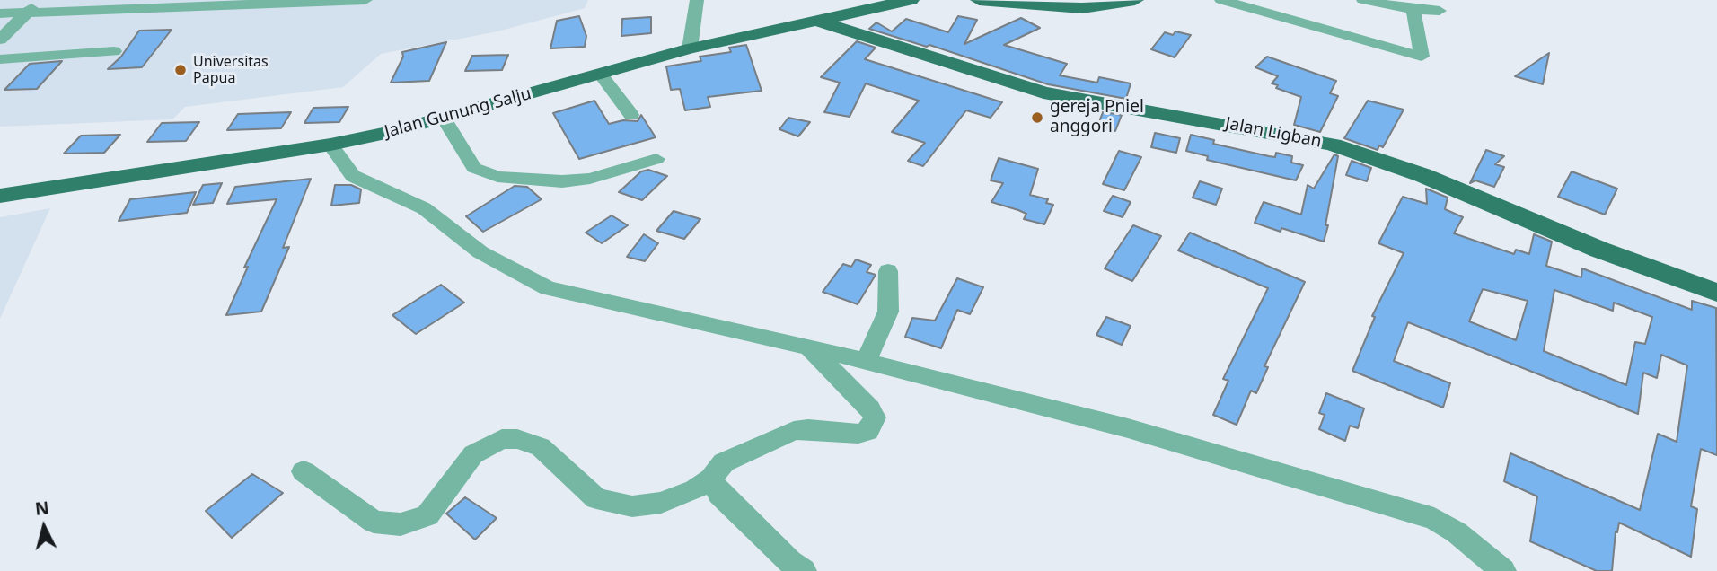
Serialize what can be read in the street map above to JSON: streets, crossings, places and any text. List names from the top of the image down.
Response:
{
  "streets": {
    "main road": ["Jalan Gunung Salju", "Jalan Ligban"]
  },
  "crossings": [
    ["Jalan Gunung Salju", "Jalan Ligban"]
  ],
  "places": ["Universitas Papua", "gereja Pniel anggori"],
  "north": "top"
}
